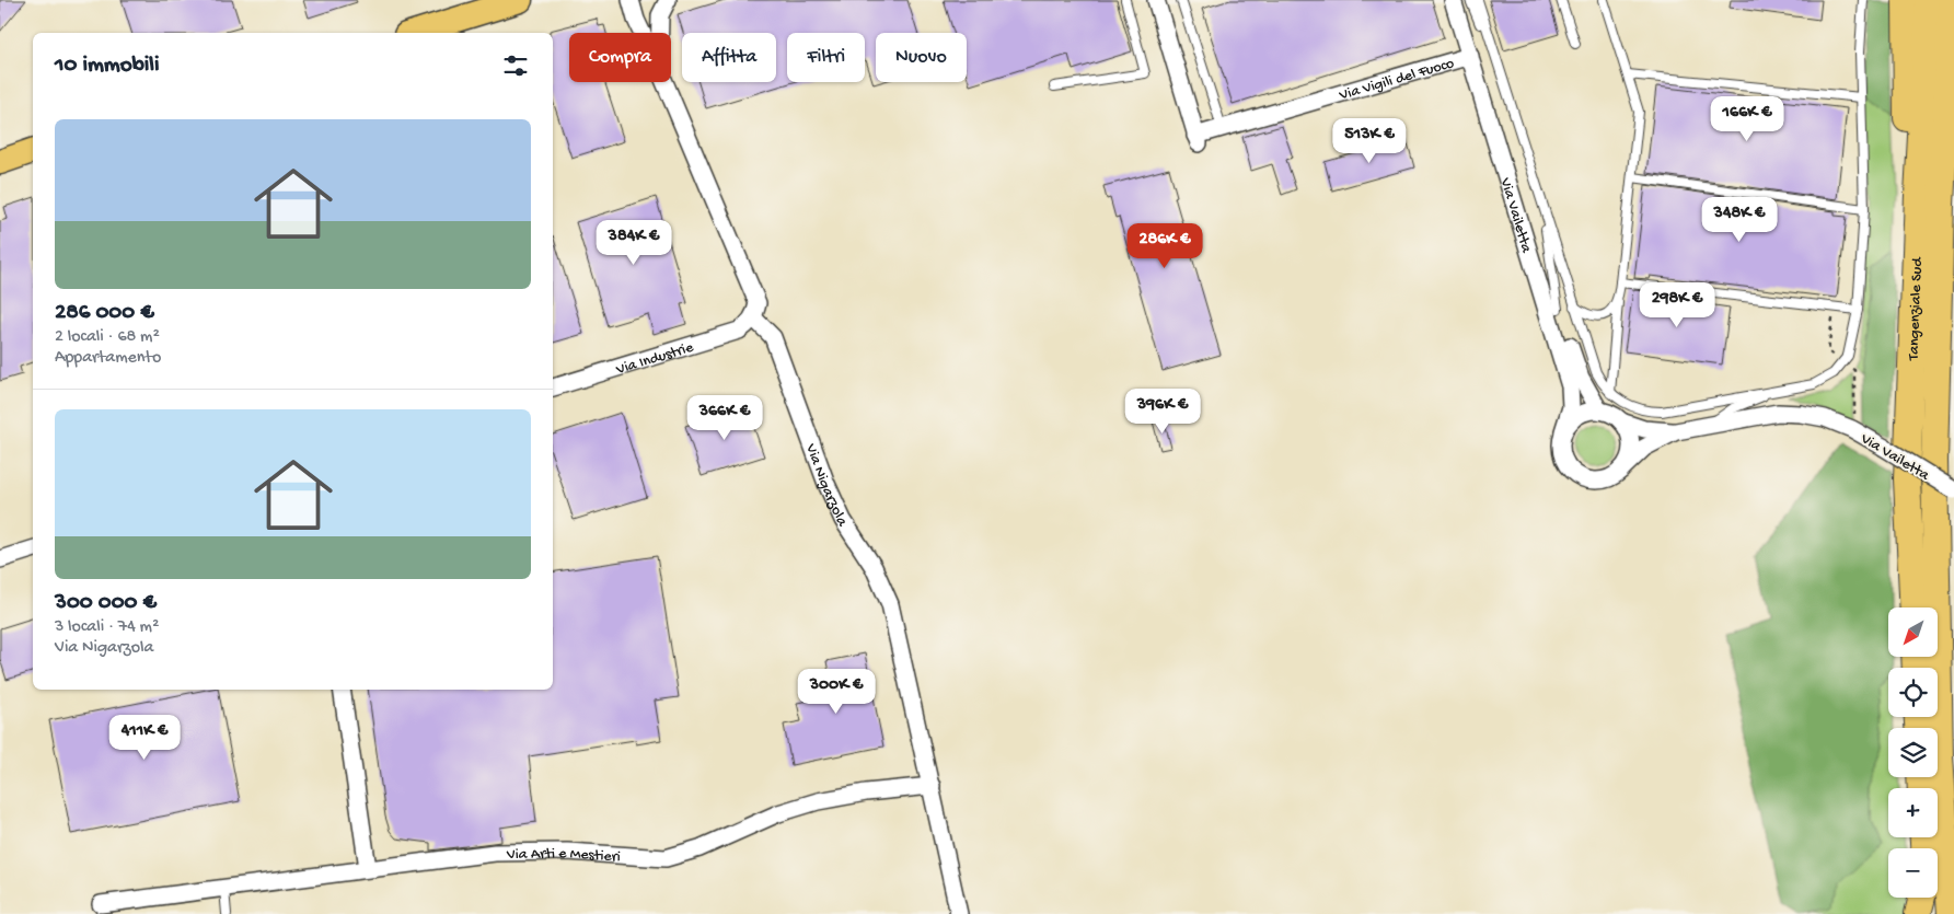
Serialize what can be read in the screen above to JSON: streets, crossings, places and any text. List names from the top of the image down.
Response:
{
  "streets": {
    "highway": ["Tangenziale Sud"],
    "street": [
      "Via Vigili del Fuoco",
      "Via Vailetta",
      "Via Industrie",
      "Via Nigarzola",
      "Via Arti e Mestieri"
    ]
  },
  "crossings": [
    ["Via Vigili del Fuoco", "Via Vailetta"],
    ["Via Industrie", "Via Nigarzola"],
    ["Via Nigarzola", "Via Arti e Mestieri"]
  ],
  "north": "bottom left",
  "page": {
    "chip": [
      "Compra",
      "Affitta",
      "Filtri",
      "Nuovo"
    ],
    "heading": "10 immobili",
    "price": [
      "166K €",
      "513K €",
      "348K €",
      "384K €",
      "286K €",
      "298K €",
      "396K €",
      "366K €",
      "300K €",
      "411K €"
    ],
    "list": [
      {
        "name": "286 000 €",
        "note": "2 locali · 68 m² · Appartamento"
      },
      {
        "name": "300 000 €",
        "note": "3 locali · 74 m² · Via Nigarzola"
      }
    ],
    "map_buttons": ["+", "−"]
  }
}
